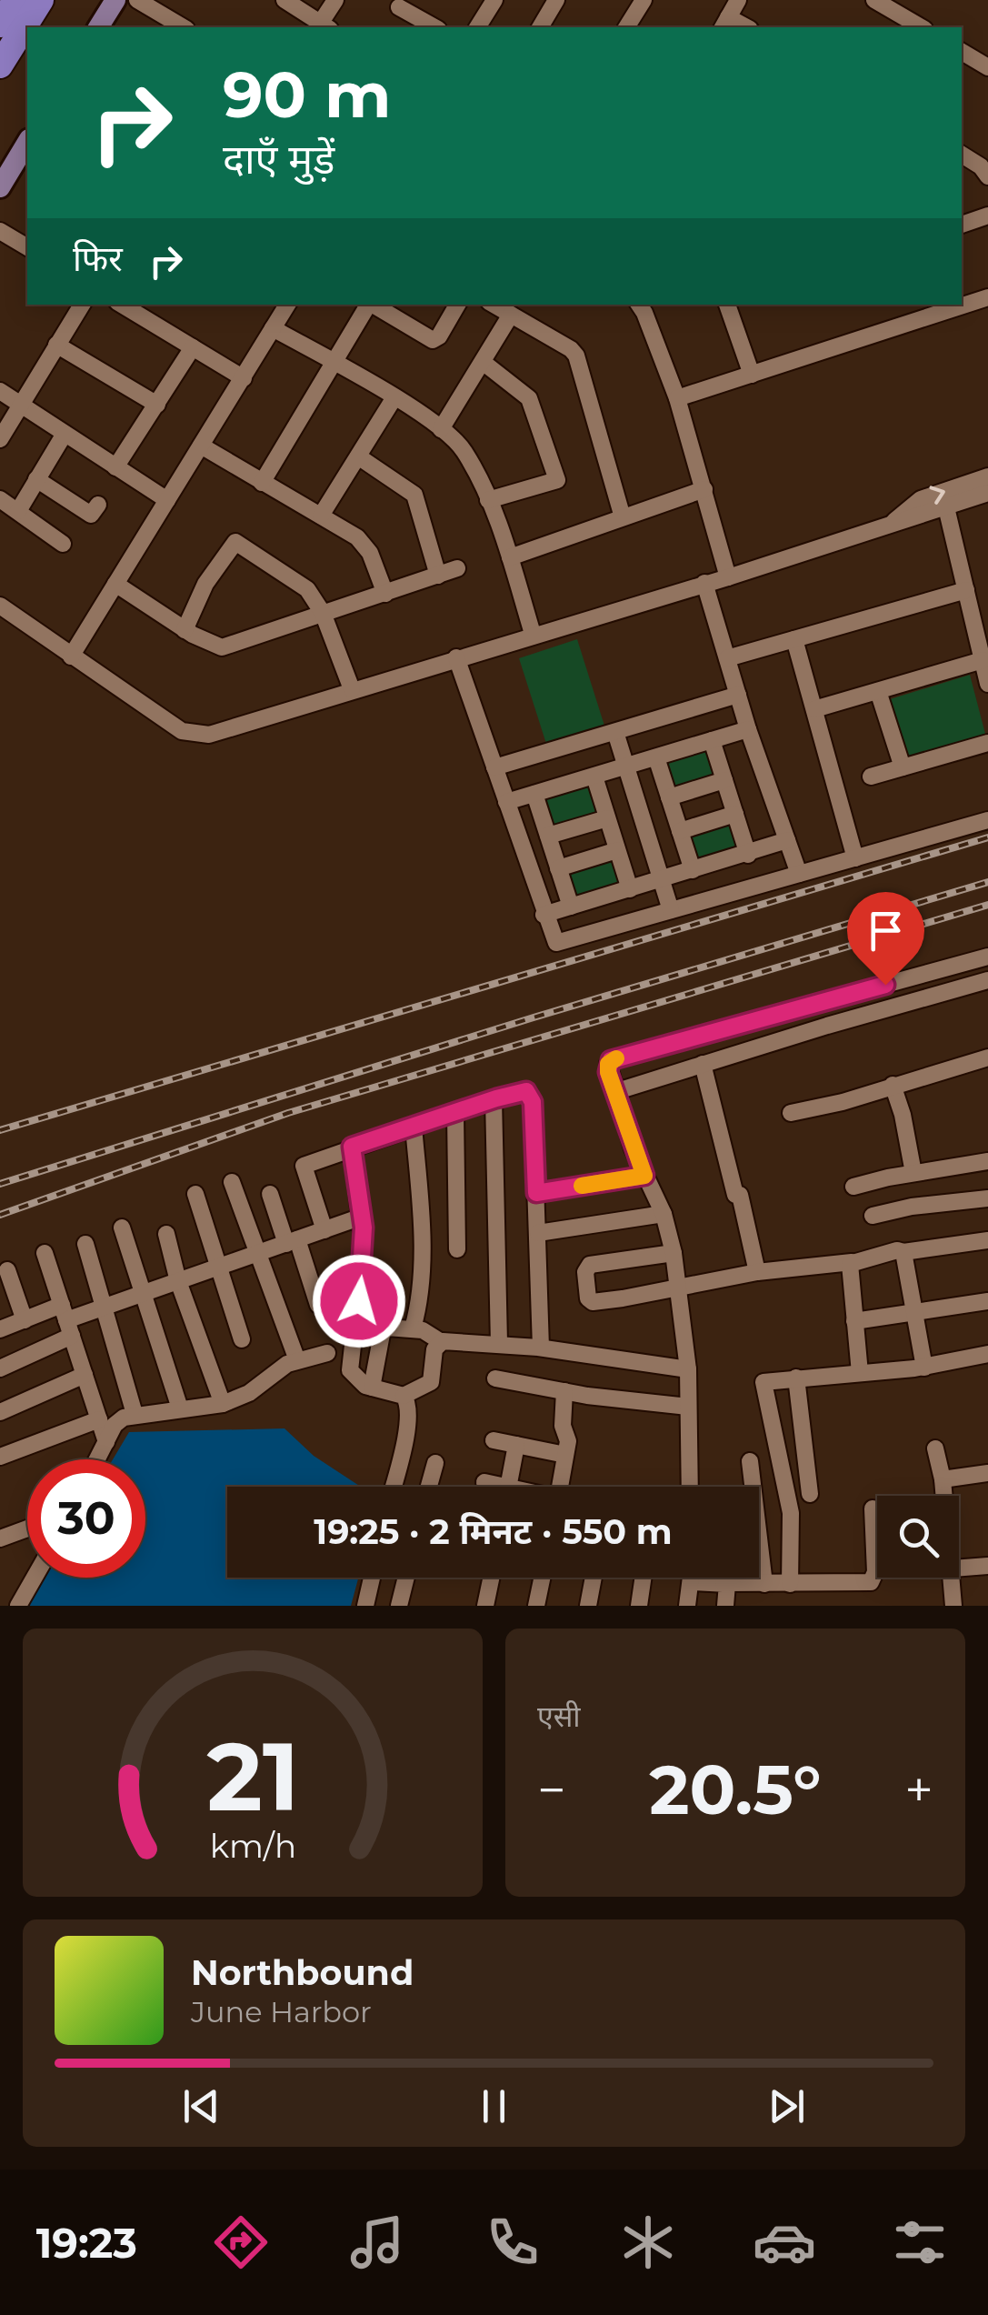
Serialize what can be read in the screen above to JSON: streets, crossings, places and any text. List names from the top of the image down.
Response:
{
  "page": {
    "turn": ["90 m", "दाएँ मुड़ें"],
    "then": "फिर",
    "limit": "30",
    "trip": "19:25 · 2 मिनट · 550 m",
    "tile": "एसी",
    "heat": ["−", "20.5°", "+"],
    "song": ["Northbound", "June Harbor"],
    "tabs": "19:23",
    "gauge": ["21", "km/h"]
  }
}
